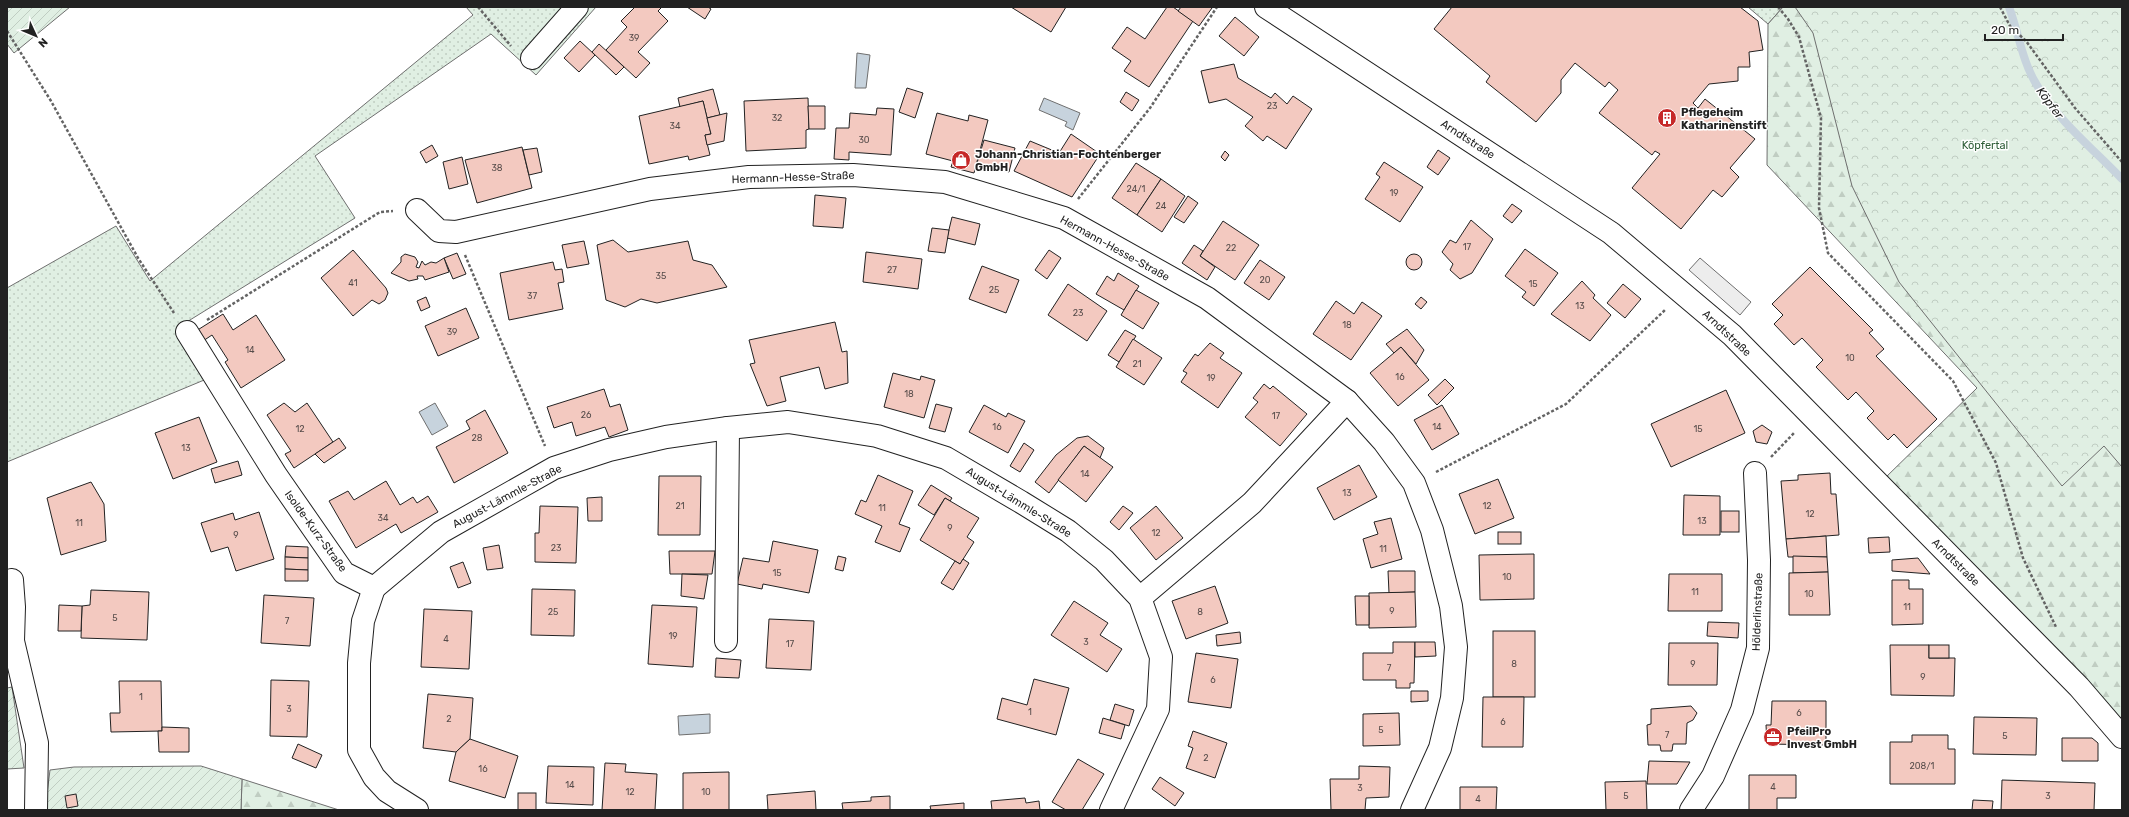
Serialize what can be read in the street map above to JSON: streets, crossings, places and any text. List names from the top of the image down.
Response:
{
  "streets": {
    "street": [
      "Arndtstraße",
      "Hermann-Hesse-Straße",
      "August-Lämmle-Straße",
      "Isolde-Kurz-Straße",
      "Hölderlinstraße"
    ]
  },
  "crossings": [
    ["August-Lämmle-Straße", "Isolde-Kurz-Straße"]
  ],
  "water": ["Köpfer"],
  "parks": ["Köpfertal"],
  "places": {
    "building": ["Pflegeheim Katharinenstift"],
    "shop": ["Johann-Christian-Fochtenberger GmbH"],
    "office": ["PfeilPro Invest GmbH"]
  },
  "house_numbers": [
    "39",
    "23",
    "32",
    "34",
    "30",
    "38",
    "24/1",
    "19",
    "24",
    "17",
    "22",
    "27",
    "35",
    "20",
    "41",
    "15",
    "25",
    "37",
    "13",
    "23",
    "18",
    "39",
    "14",
    "10",
    "21",
    "16",
    "19",
    "18",
    "26",
    "17",
    "16",
    "14",
    "12",
    "15",
    "28",
    "13",
    "14",
    "13",
    "21",
    "12",
    "11",
    "12",
    "34",
    "13",
    "11",
    "9",
    "12",
    "9",
    "23",
    "11",
    "15",
    "10",
    "11",
    "10",
    "11",
    "9",
    "25",
    "8",
    "5",
    "7",
    "19",
    "4",
    "3",
    "17",
    "8",
    "9",
    "7",
    "9",
    "6",
    "1",
    "3",
    "1",
    "6",
    "2",
    "6",
    "5",
    "7",
    "5",
    "2",
    "208/1",
    "16",
    "14",
    "4",
    "3",
    "12",
    "10",
    "5",
    "3",
    "4"
  ],
  "scale_bar": "20 m",
  "north": "bottom right"
}
